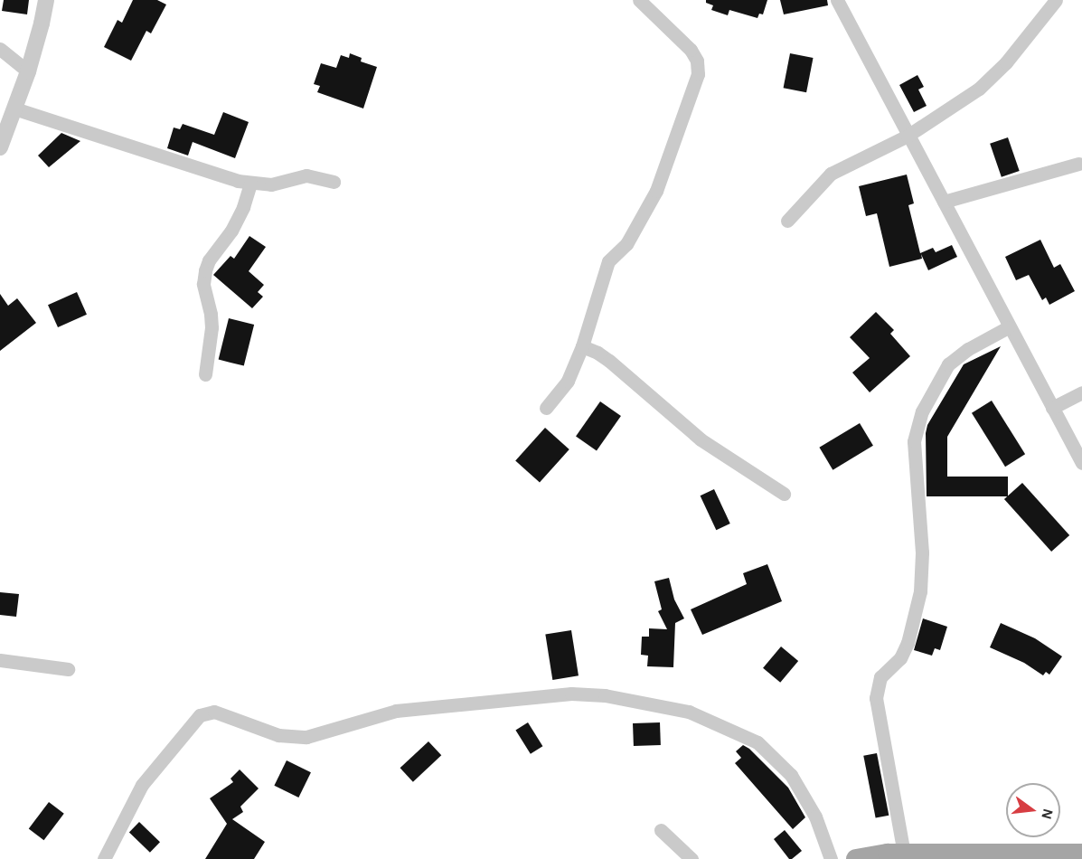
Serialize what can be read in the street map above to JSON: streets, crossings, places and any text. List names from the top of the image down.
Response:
{
  "north": "right"
}
